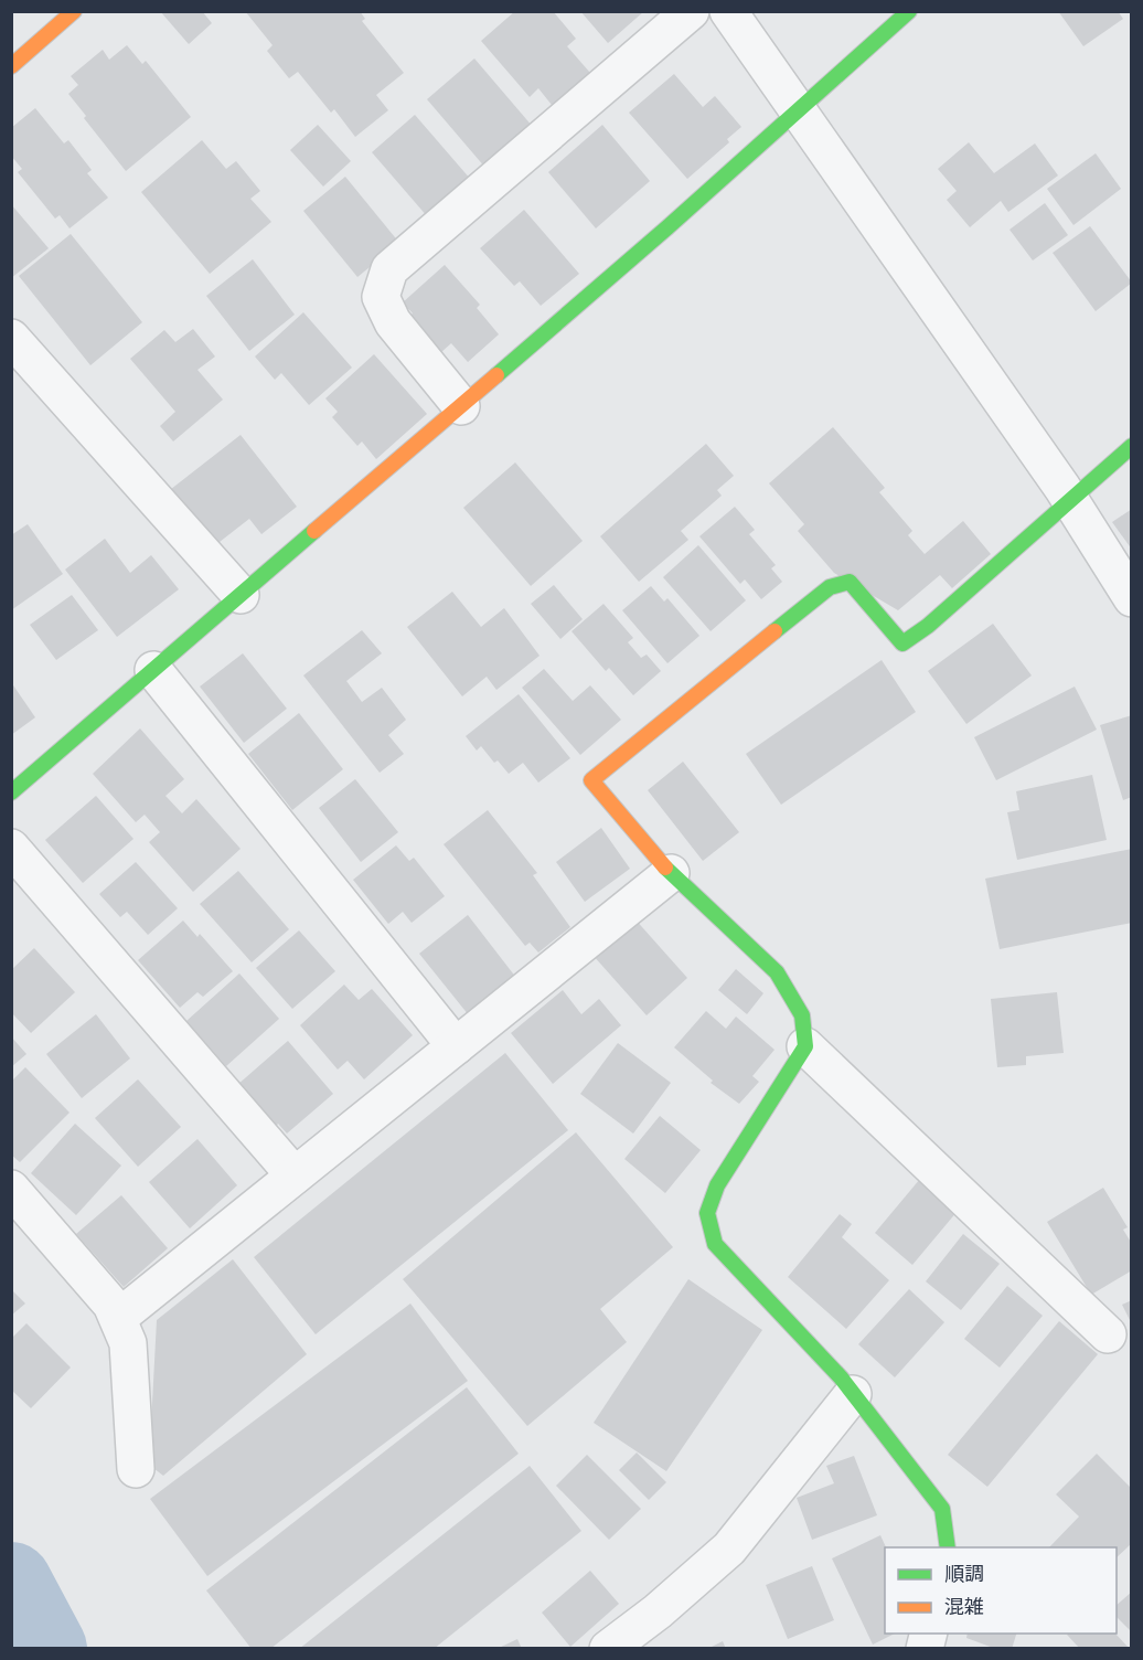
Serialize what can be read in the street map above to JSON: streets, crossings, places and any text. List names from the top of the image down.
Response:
{
  "legend": ["順調", "混雑"]
}
